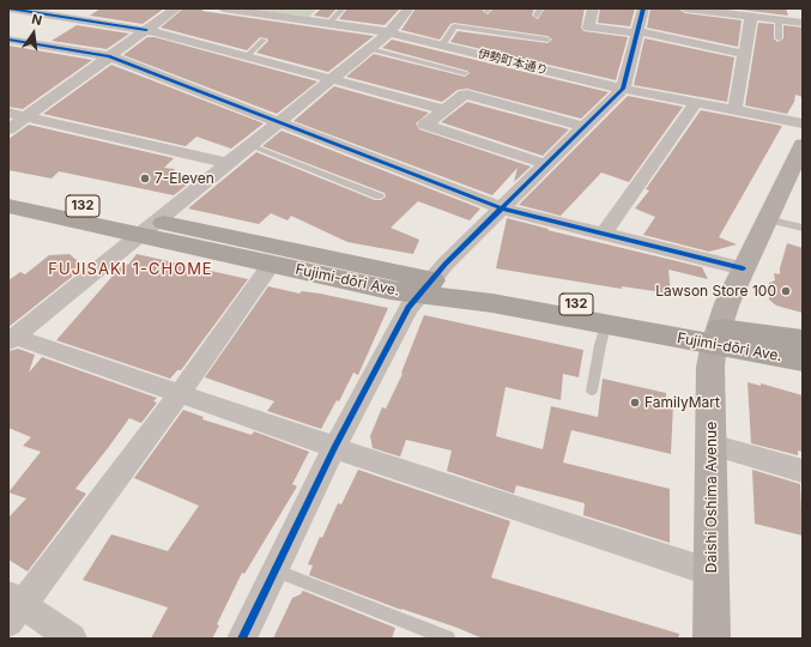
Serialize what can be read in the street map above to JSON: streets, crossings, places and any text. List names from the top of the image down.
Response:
{
  "streets": {
    "highway": ["132", "Fujimi-dōri Ave."],
    "street": ["伊勢町本通り", "Daishi Oshima Avenue"]
  },
  "crossings": [
    ["Fujimi-dōri Ave.", "Daishi Oshima Avenue"]
  ],
  "districts": ["FUJISAKI 1-CHOME"],
  "places": ["7-Eleven", "Lawson Store 100", "FamilyMart"],
  "north": "top"
}
